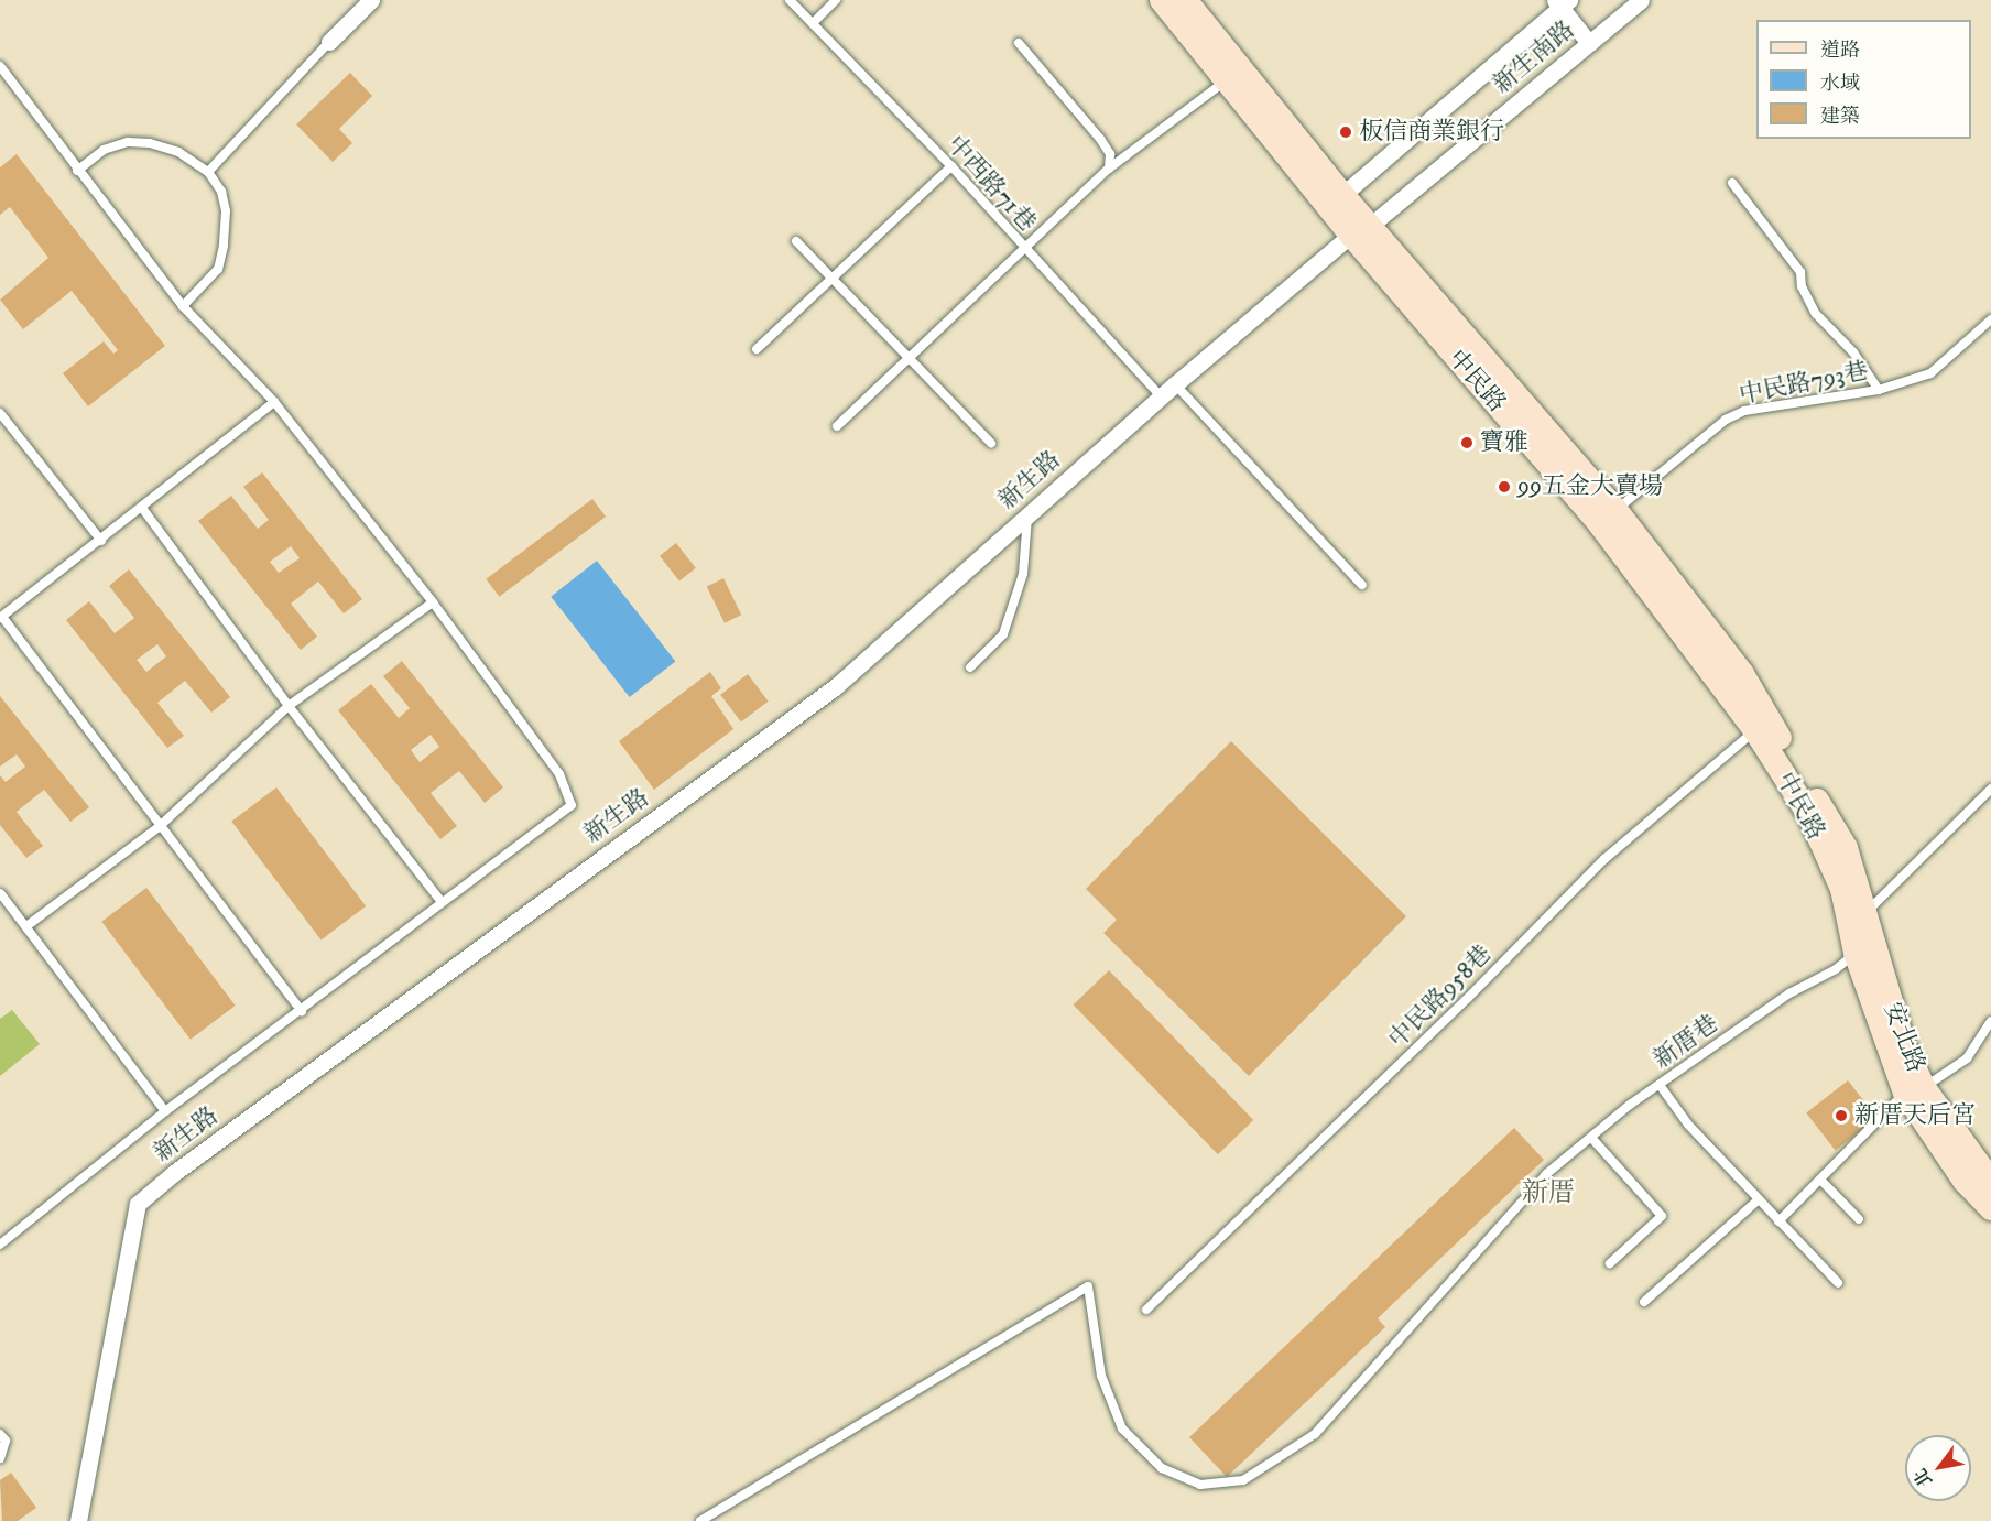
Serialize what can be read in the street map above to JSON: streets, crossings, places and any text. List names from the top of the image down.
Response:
{
  "streets": {
    "main road": ["中民路", "安北路"],
    "street": ["新生南路", "新生路"],
    "lane": [
      "中西路71巷",
      "中民路793巷",
      "中民路958巷",
      "新厝巷"
    ]
  },
  "crossings": [
    ["新生南路", "中民路"],
    ["新生南路", "新生路"],
    ["中西路71巷", "新生路"],
    ["中民路", "中民路793巷"],
    ["中民路", "新生路"],
    ["中民路", "中民路958巷"],
    ["中民路", "安北路"],
    ["中民路", "新厝巷"],
    ["安北路", "新厝巷"]
  ],
  "districts": ["新厝"],
  "places": [
    "板信商業銀行",
    "寶雅",
    "99五金大賣場",
    "新厝天后宮"
  ],
  "legend": ["道路", "水域", "建築"],
  "north": "bottom left"
}
